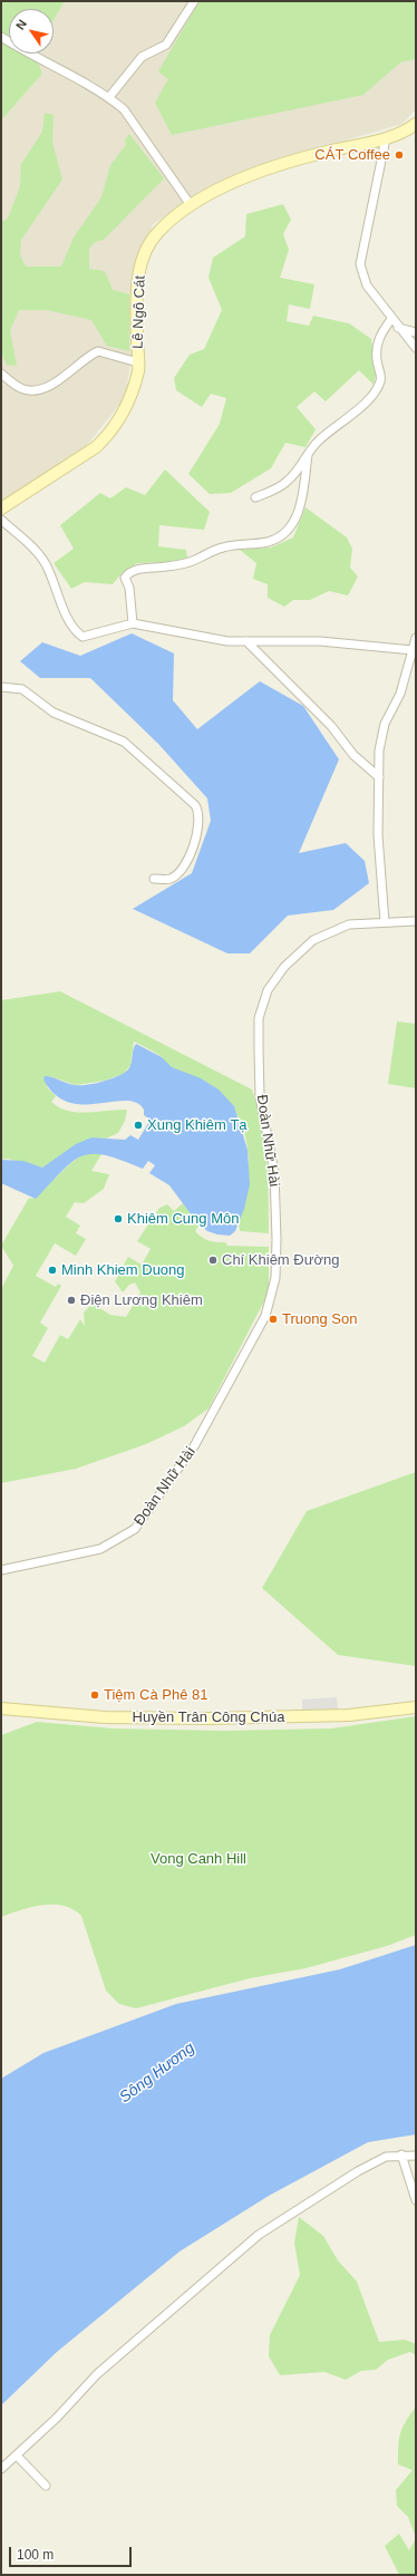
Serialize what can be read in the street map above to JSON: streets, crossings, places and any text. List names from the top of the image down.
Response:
{
  "streets": {
    "street": ["Lê Ngô Cát", "Đoàn Nhữ Hài", "Huyền Trân Công Chúa"]
  },
  "water": ["Sông Hương"],
  "parks": ["Vong Canh Hill"],
  "places": [
    "CÁT Coffee",
    "Xung Khiêm Tạ",
    "Khiêm Cung Môn",
    "Chí Khiêm Đường",
    "Minh Khiem Duong",
    "Điện Lương Khiêm",
    "Truong Son",
    "Tiệm Cà Phê 81"
  ],
  "scale_bar": "100 m",
  "north": "top left"
}
